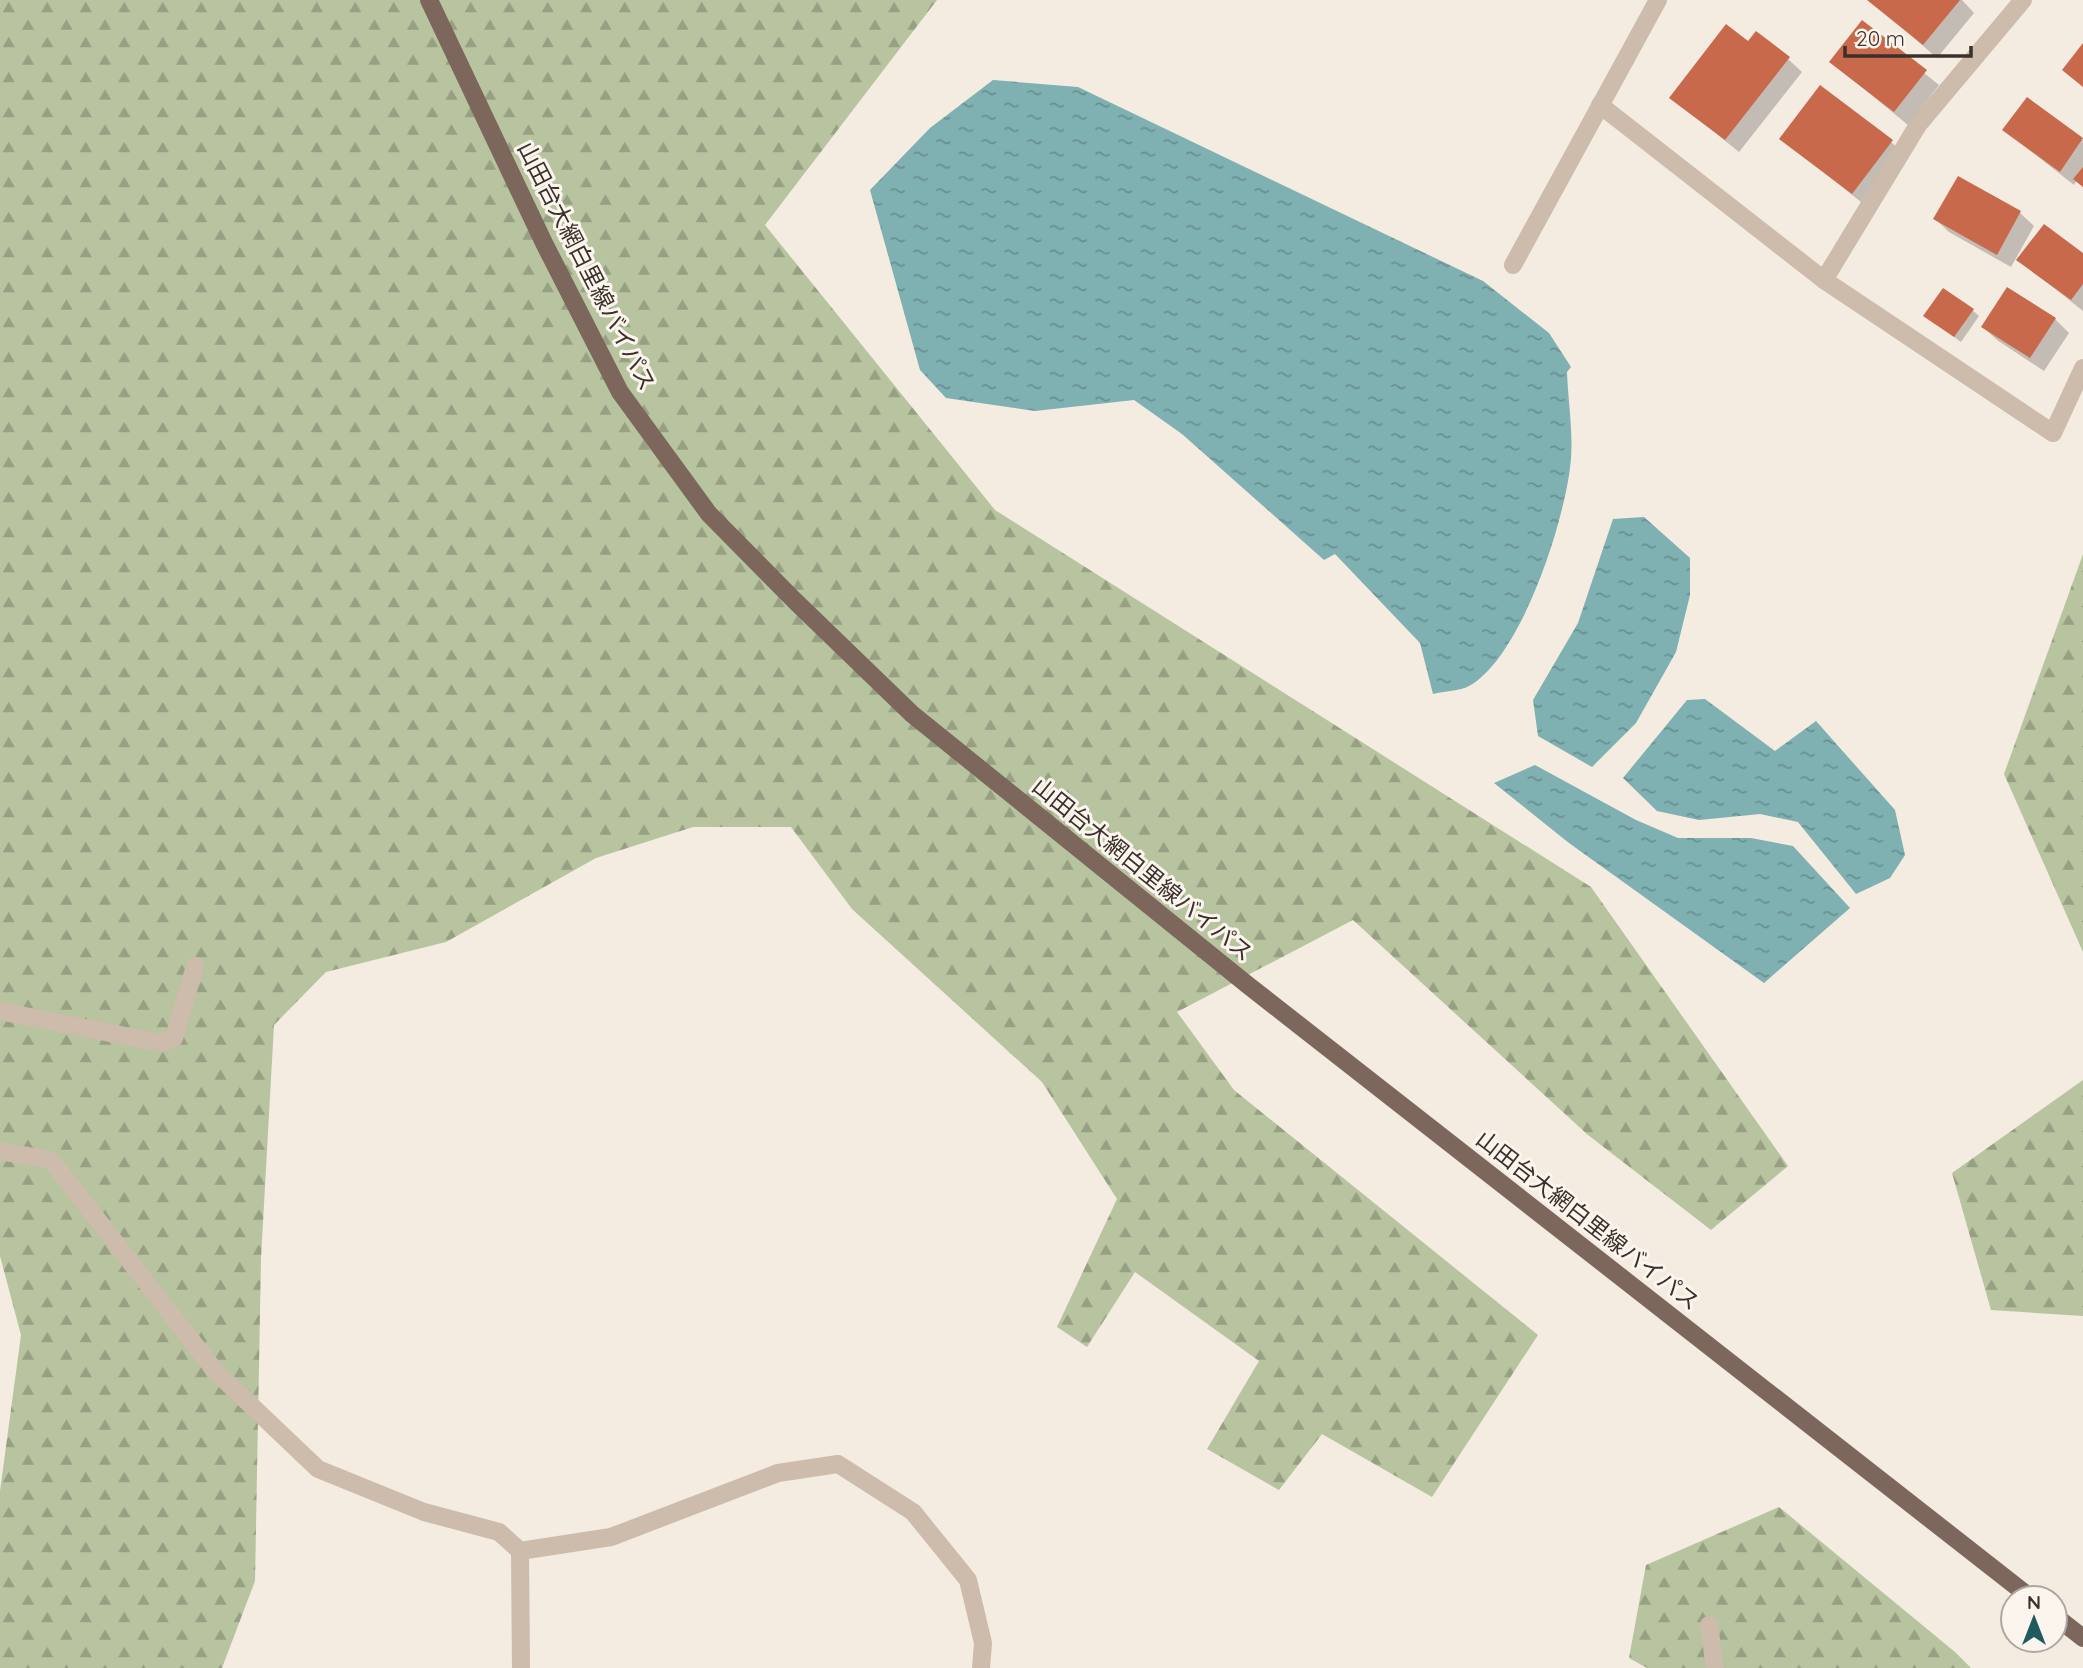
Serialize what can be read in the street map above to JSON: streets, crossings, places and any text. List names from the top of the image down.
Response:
{
  "streets": {
    "main road": ["山田台大網白里線バイパス"]
  },
  "scale_bar": "20 m",
  "north": "top"
}
